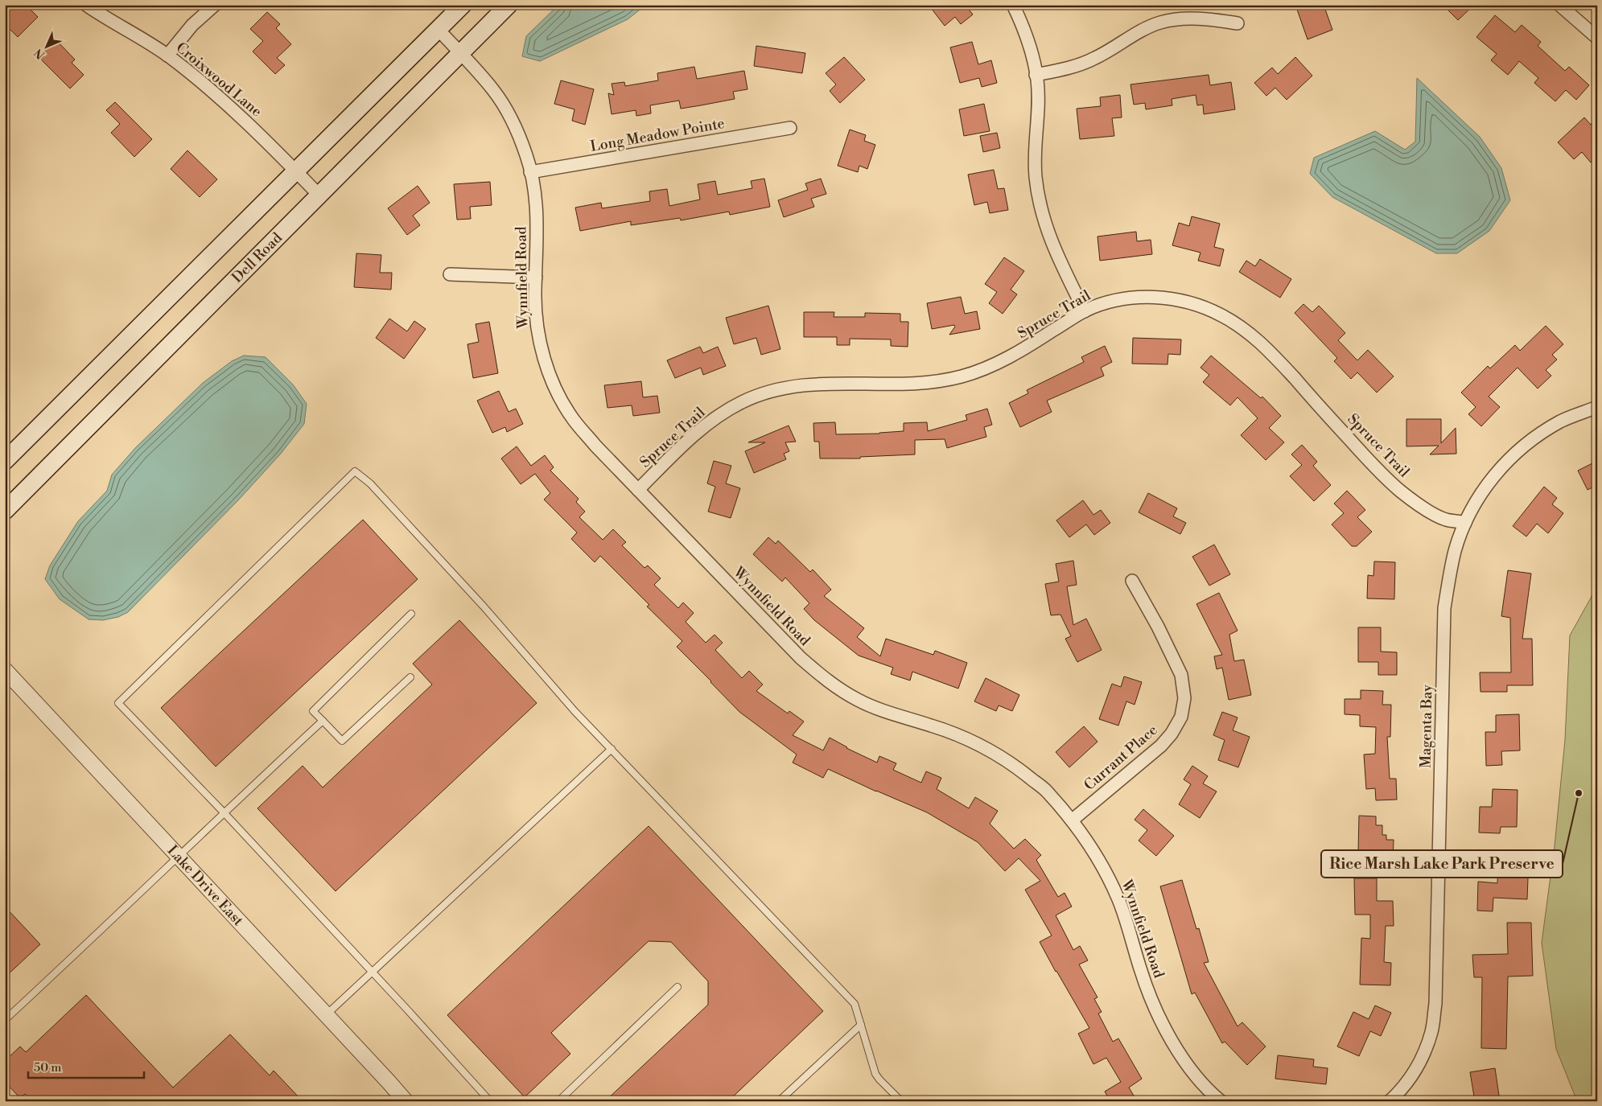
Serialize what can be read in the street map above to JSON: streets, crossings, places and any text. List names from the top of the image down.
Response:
{
  "streets": {
    "main road": ["Dell Road"],
    "street": [
      "Croixwood Lane",
      "Long Meadow Pointe",
      "Wynnfield Road",
      "Spruce Trail",
      "Magenta Bay",
      "Currant Place",
      "Lake Drive East"
    ]
  },
  "crossings": [
    ["Croixwood Lane", "Dell Road"],
    ["Long Meadow Pointe", "Wynnfield Road"],
    ["Dell Road", "Wynnfield Road"],
    ["Wynnfield Road", "Spruce Trail"],
    ["Wynnfield Road", "Currant Place"],
    ["Spruce Trail", "Magenta Bay"]
  ],
  "places": ["Rice Marsh Lake Park Preserve"],
  "scale_bar": "50 m",
  "north": "bottom left"
}
